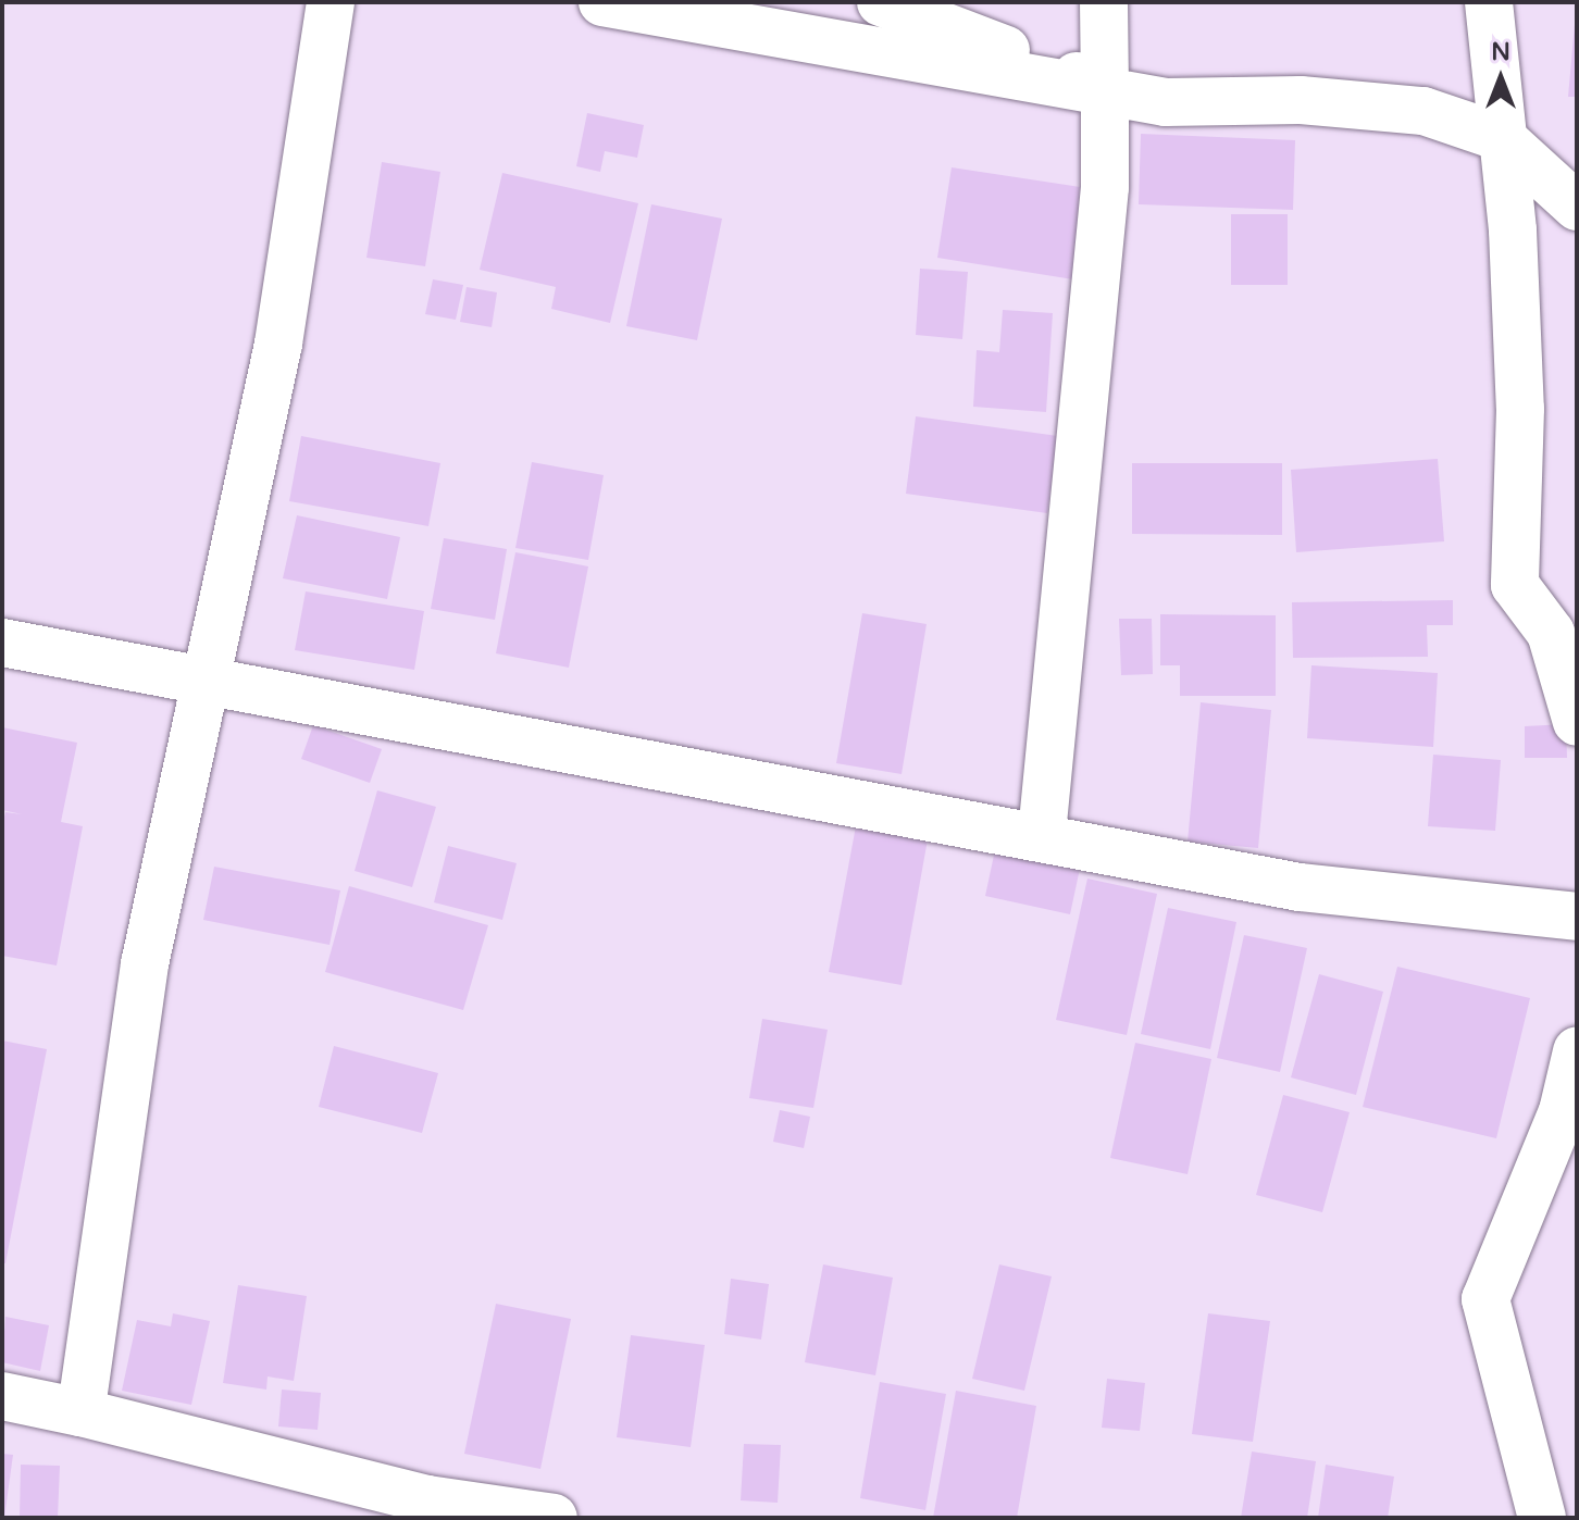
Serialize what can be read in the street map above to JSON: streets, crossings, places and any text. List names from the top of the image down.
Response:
{
  "north": "top"
}
